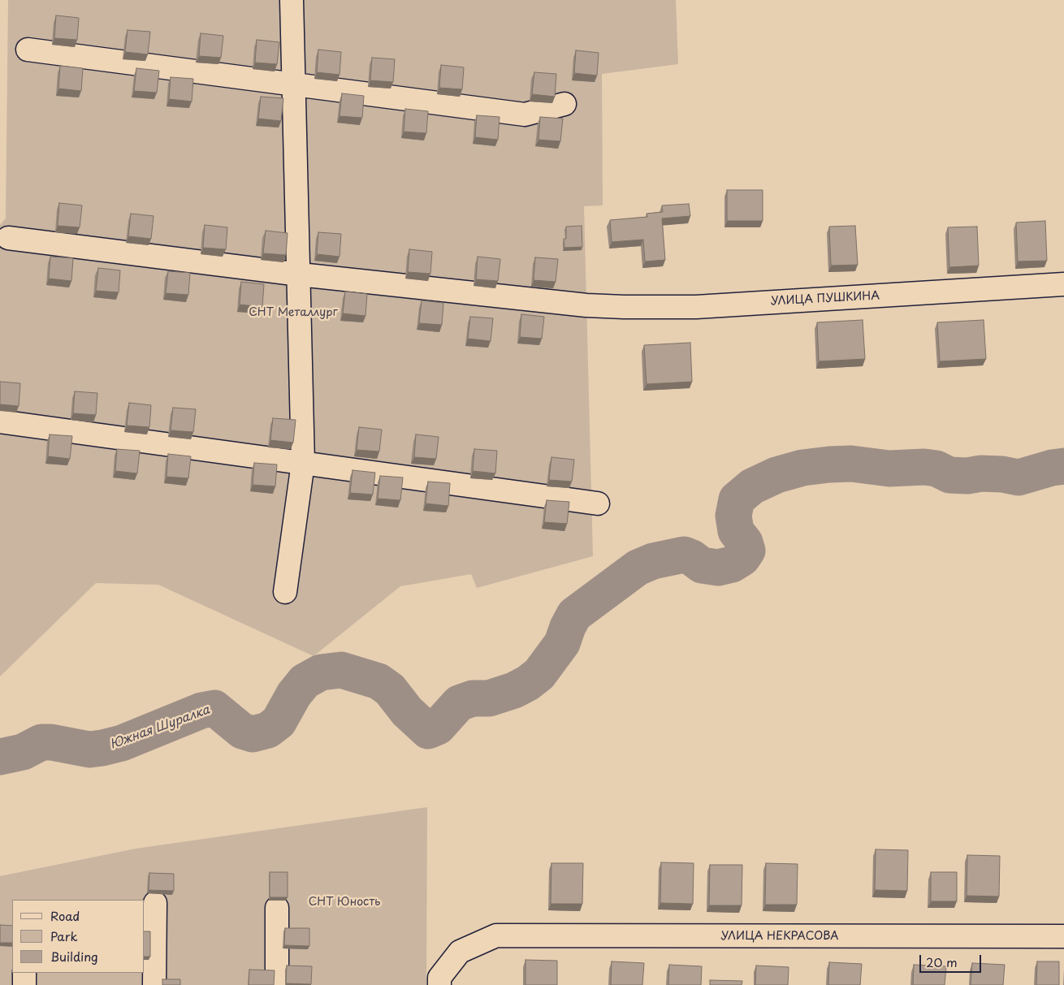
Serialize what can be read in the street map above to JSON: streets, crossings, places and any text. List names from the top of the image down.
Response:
{
  "streets": {
    "street": ["УЛИЦА ПУШКИНА", "УЛИЦА НЕКРАСОВА"]
  },
  "water": ["Южная Шуралка"],
  "parks": ["СНТ Металлург", "СНТ Юность"],
  "legend": ["Road", "Park", "Building"],
  "scale_bar": "20 m"
}
